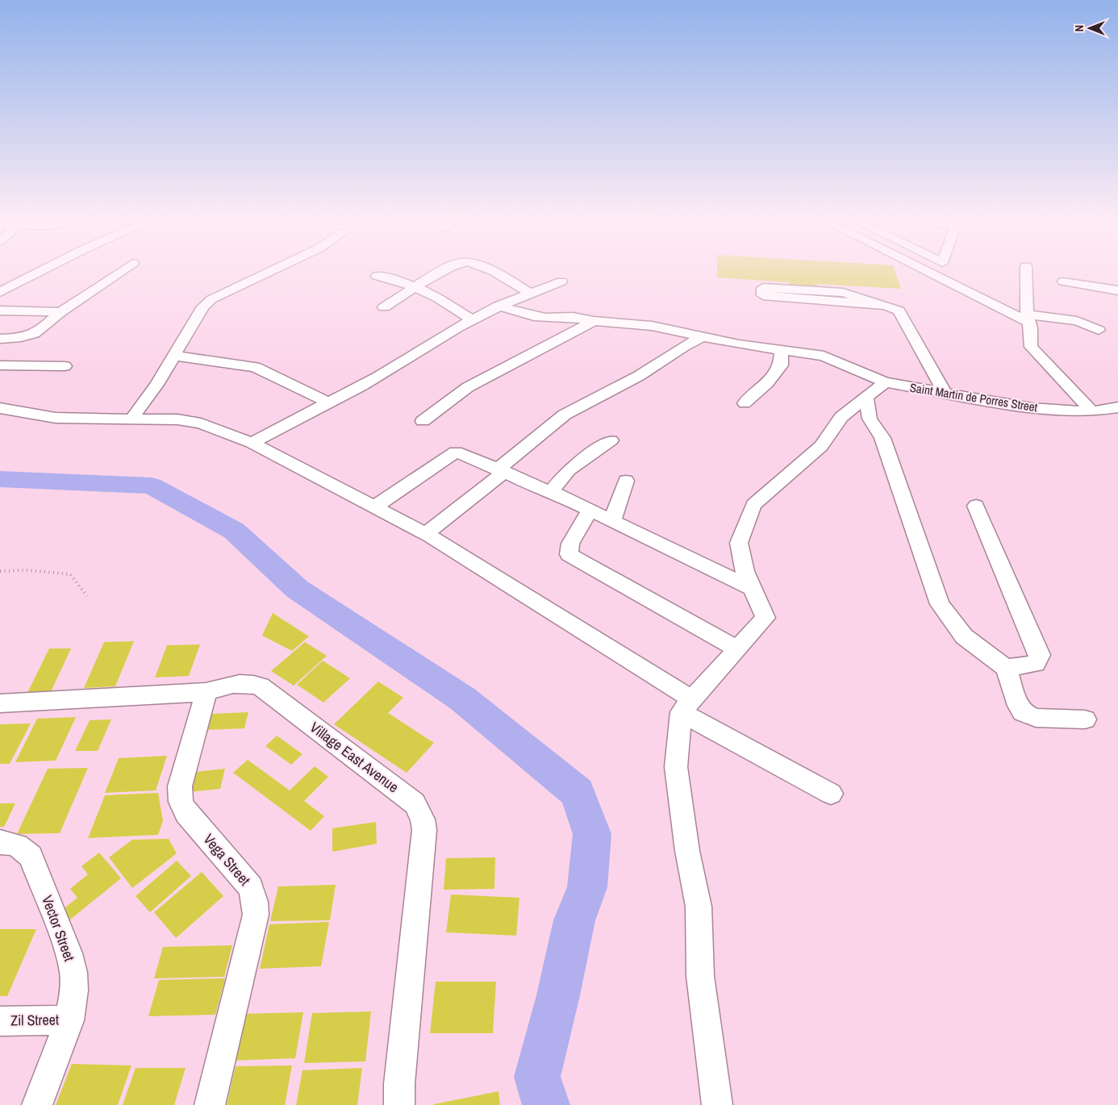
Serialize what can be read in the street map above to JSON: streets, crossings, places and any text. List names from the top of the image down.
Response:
{
  "streets": {
    "street": [
      "Saint Martin de Porres Street",
      "Village East Avenue",
      "Vega Street",
      "Vector Street",
      "Zil Street"
    ]
  },
  "crossings": [
    ["Village East Avenue", "Vega Street"],
    ["Vector Street", "Zil Street"]
  ],
  "north": "left"
}
